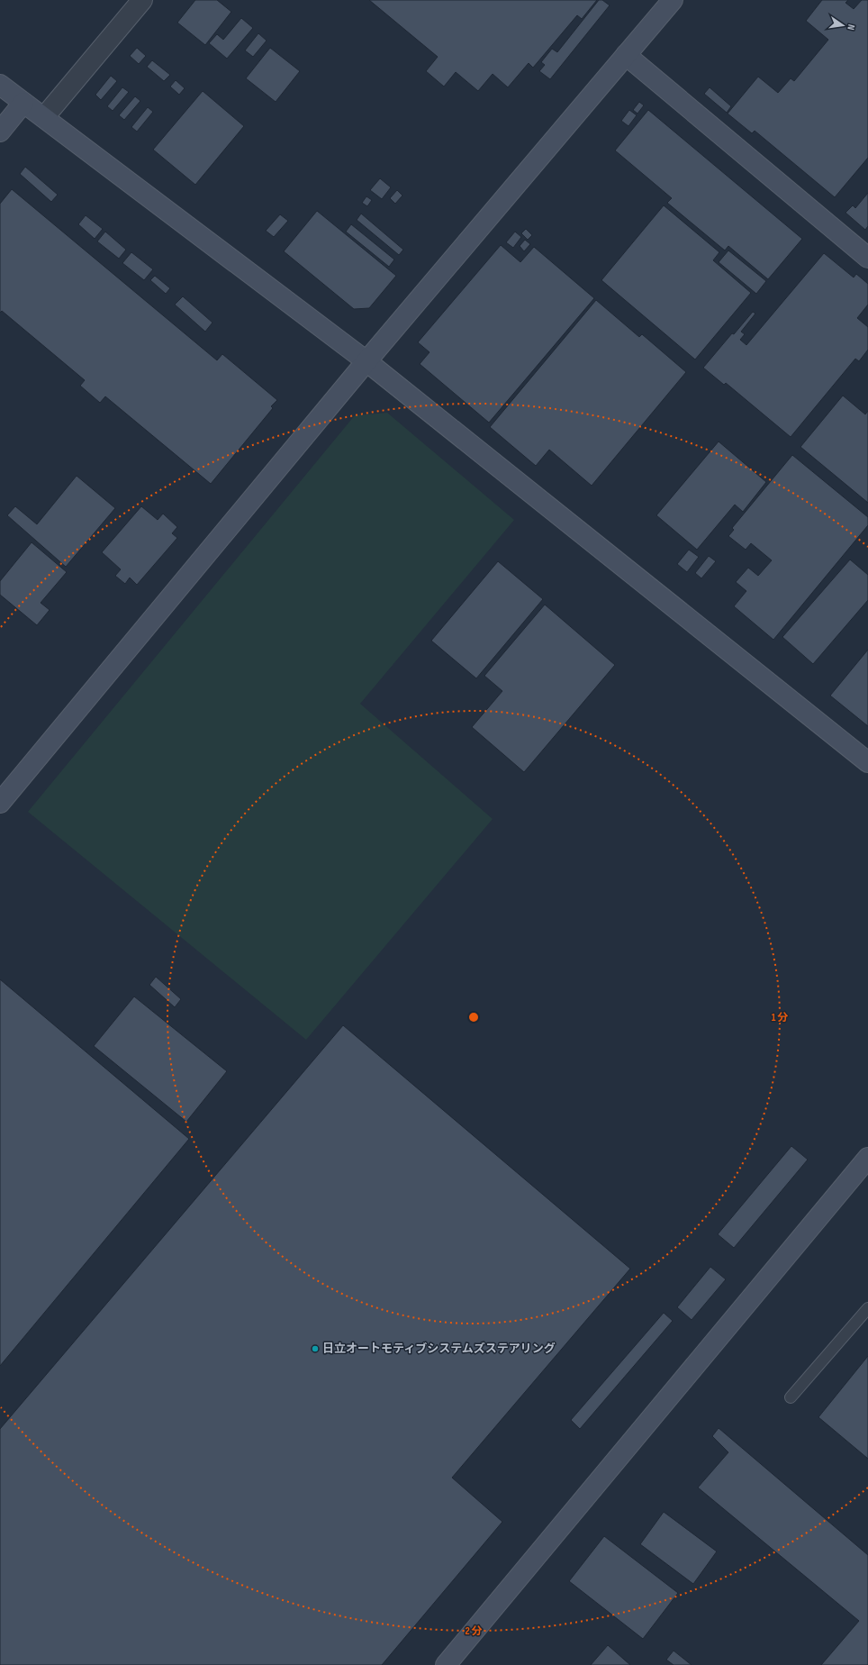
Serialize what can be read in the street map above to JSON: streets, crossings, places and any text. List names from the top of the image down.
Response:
{
  "places": ["日立オートモティブシステムズステアリング"],
  "north": "right",
  "rings": ["1 分", "2 分"]
}
